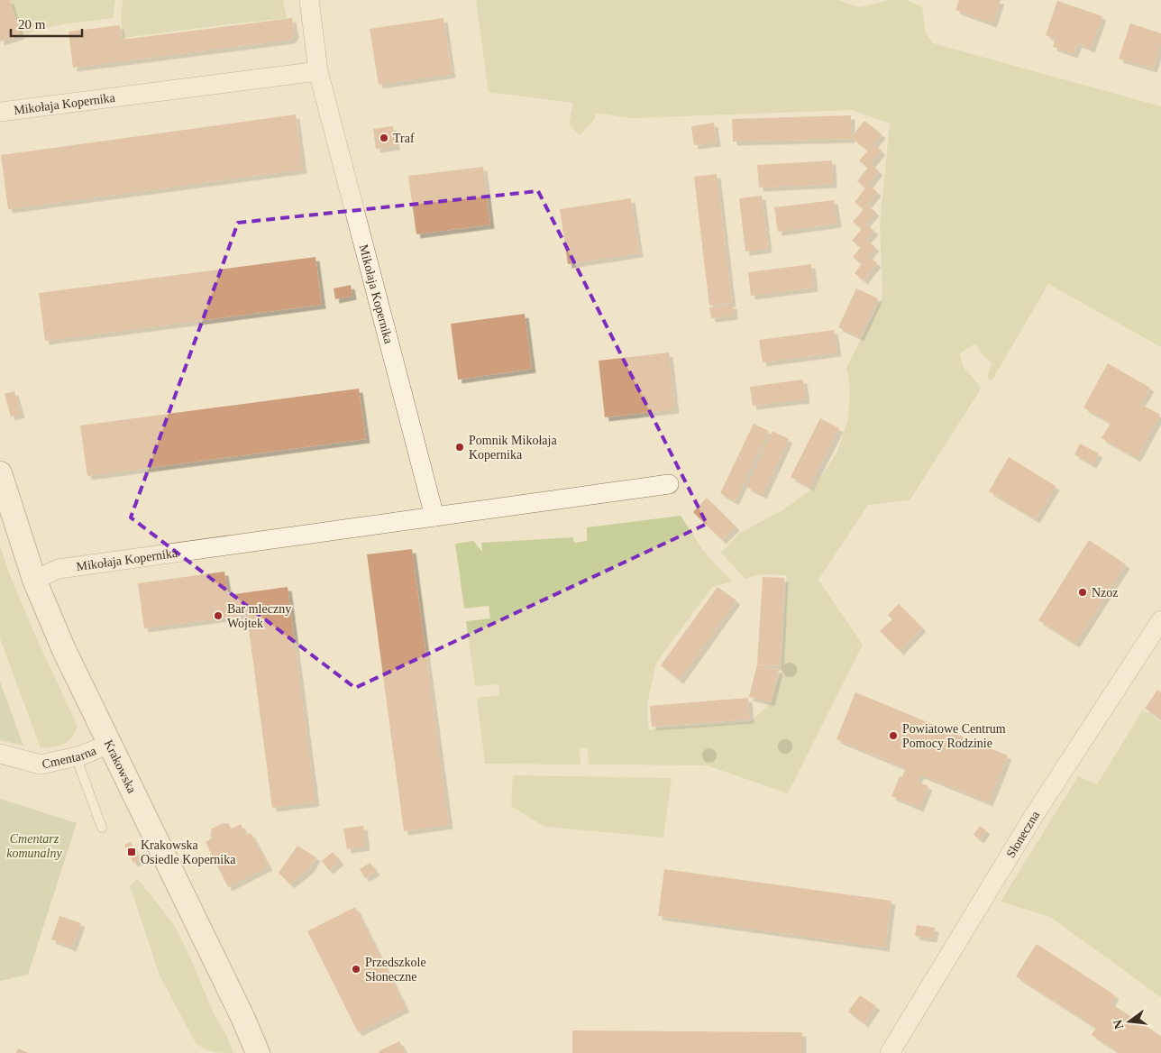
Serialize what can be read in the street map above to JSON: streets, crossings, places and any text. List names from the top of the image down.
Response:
{
  "streets": {
    "street": [
      "Mikołaja Kopernika",
      "Cmentarna",
      "Krakowska",
      "Słoneczna"
    ]
  },
  "crossings": [
    ["Mikołaja Kopernika", "Krakowska"],
    ["Cmentarna", "Krakowska"]
  ],
  "parks": ["Cmentarz komunalny"],
  "places": {
    "other": [
      "Traf",
      "Pomnik Mikołaja Kopernika",
      "Nzoz",
      "Bar mleczny Wojtek",
      "Powiatowe Centrum Pomocy Rodzinie",
      "Przedszkole Słoneczne"
    ],
    "transit": ["Krakowska Osiedle Kopernika"]
  },
  "scale_bar": "20 m",
  "north": "left"
}
